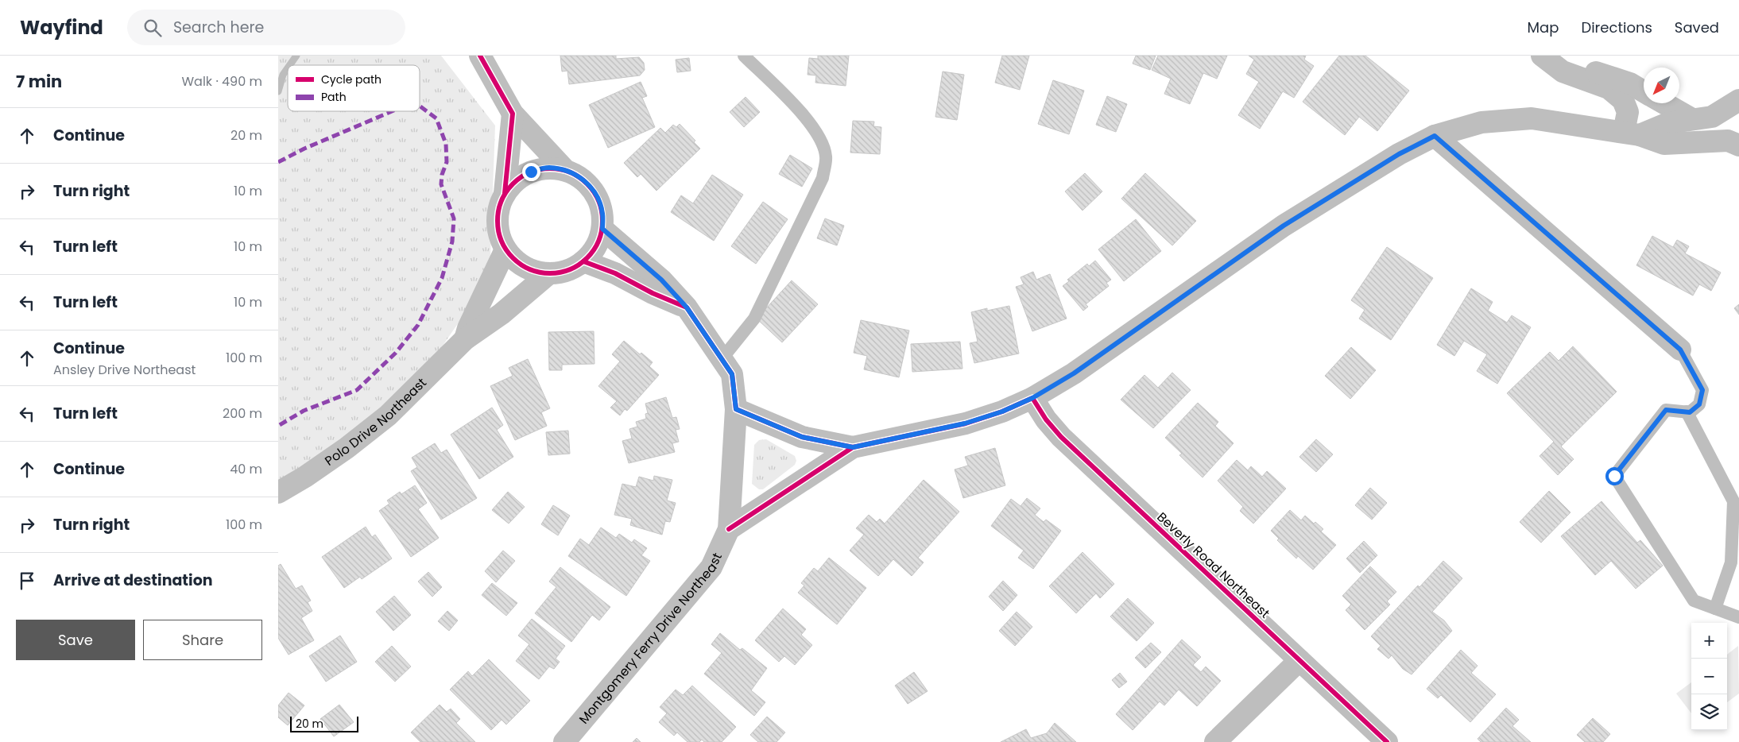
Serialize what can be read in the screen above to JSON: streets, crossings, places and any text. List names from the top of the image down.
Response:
{
  "streets": {
    "street": ["Polo Drive Northeast", "Beverly Road Northeast", "Montgomery Ferry Drive Northeast"]
  },
  "legend": ["Cycle path", "Path"],
  "scale_bar": "20 m",
  "north": "bottom left",
  "page": {
    "header": "Wayfind",
    "search": "Search here",
    "nav": ["Map", "Directions", "Saved"],
    "heading": ["7 min", "Walk · 490 m"],
    "list": [
      ["Continue", "20 m"],
      ["Turn right", "10 m"],
      ["Turn left", "10 m"],
      ["Turn left", "10 m"],
      ["Continue", "Ansley Drive Northeast", "100 m"],
      ["Turn left", "200 m"],
      ["Continue", "40 m"],
      ["Turn right", "100 m"],
      "Arrive at destination"
    ],
    "buttons": ["Save", "Share"],
    "map_buttons": ["+", "−"],
    "scale": "20 m"
  }
}
